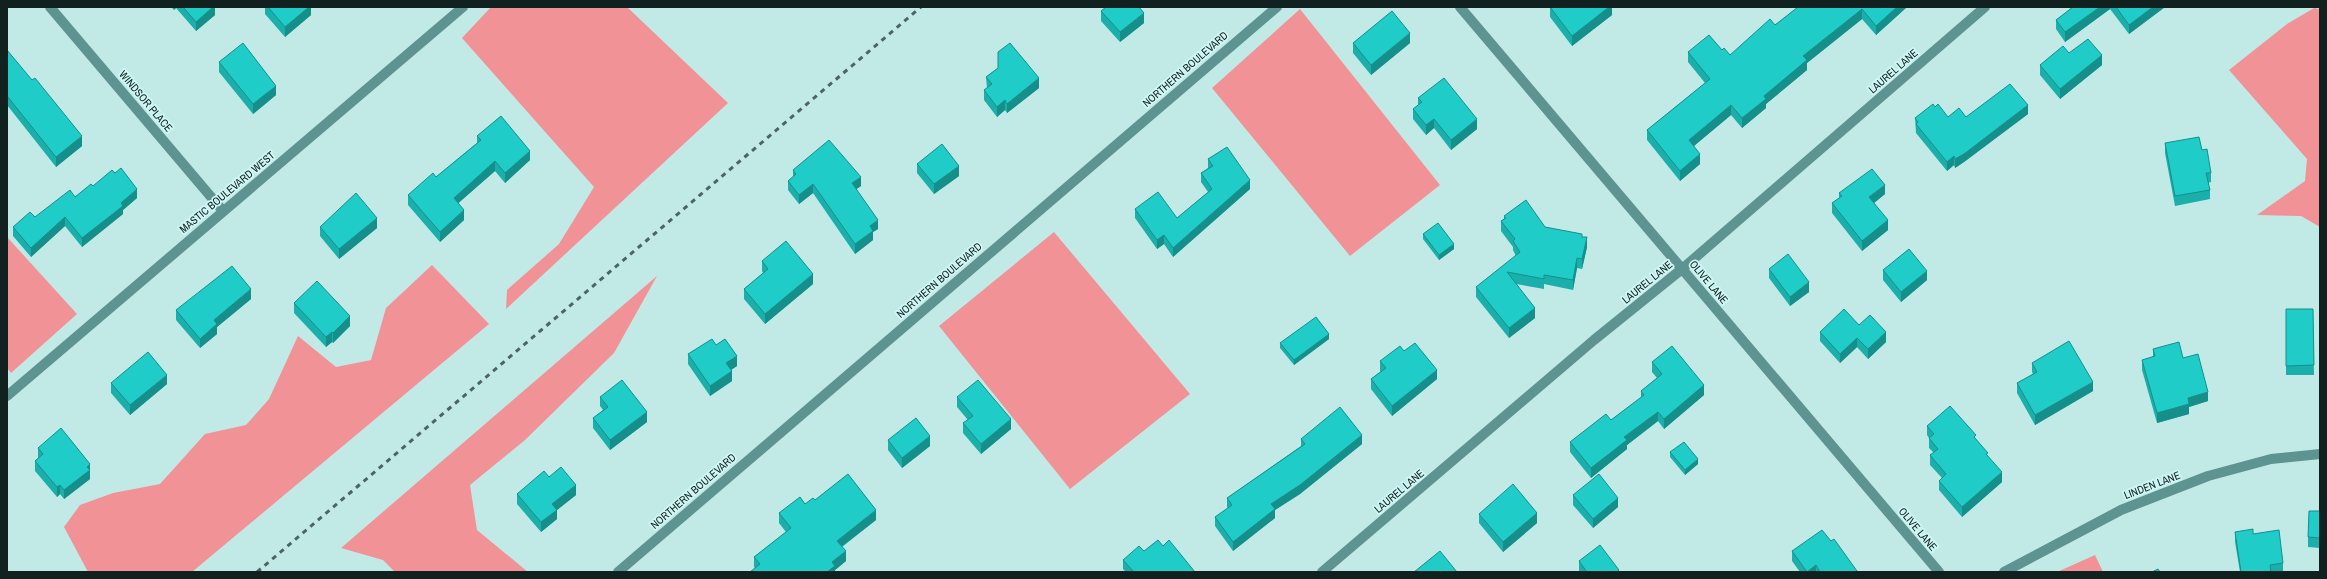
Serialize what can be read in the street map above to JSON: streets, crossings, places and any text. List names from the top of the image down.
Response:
{
  "streets": {
    "street": [
      "NORTHERN BOULEVARD",
      "LAUREL LANE",
      "WINDSOR PLACE",
      "MASTIC BOULEVARD WEST",
      "OLIVE LANE",
      "LINDEN LANE"
    ]
  },
  "crossings": [
    ["LAUREL LANE", "OLIVE LANE"],
    ["WINDSOR PLACE", "MASTIC BOULEVARD WEST"]
  ]
}
